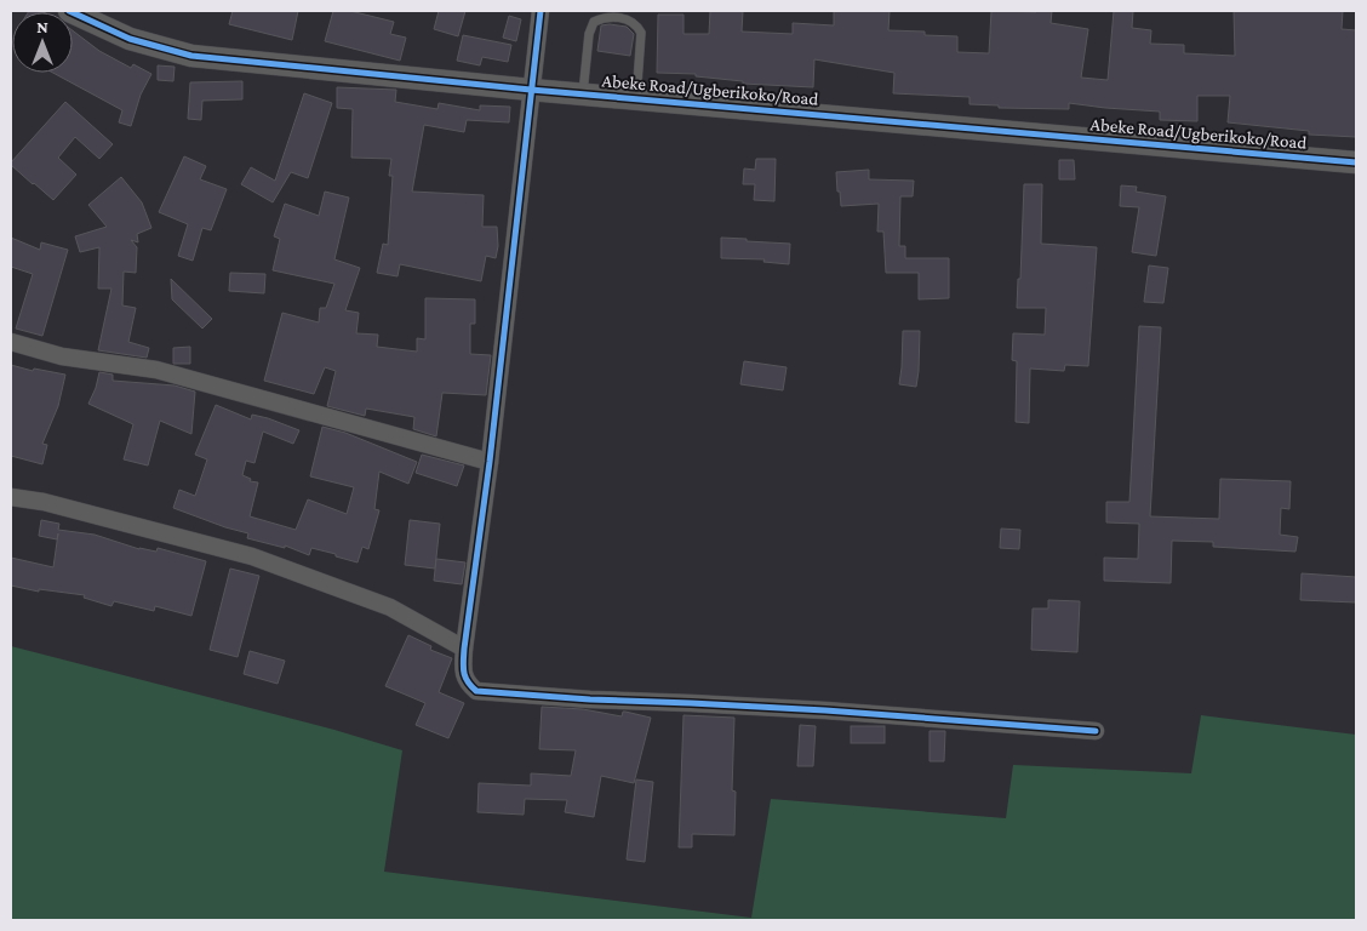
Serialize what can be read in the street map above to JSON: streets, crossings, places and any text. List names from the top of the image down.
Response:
{
  "streets": {
    "street": ["Abeke Road/Ugberikoko/Road"]
  },
  "north": "top"
}
